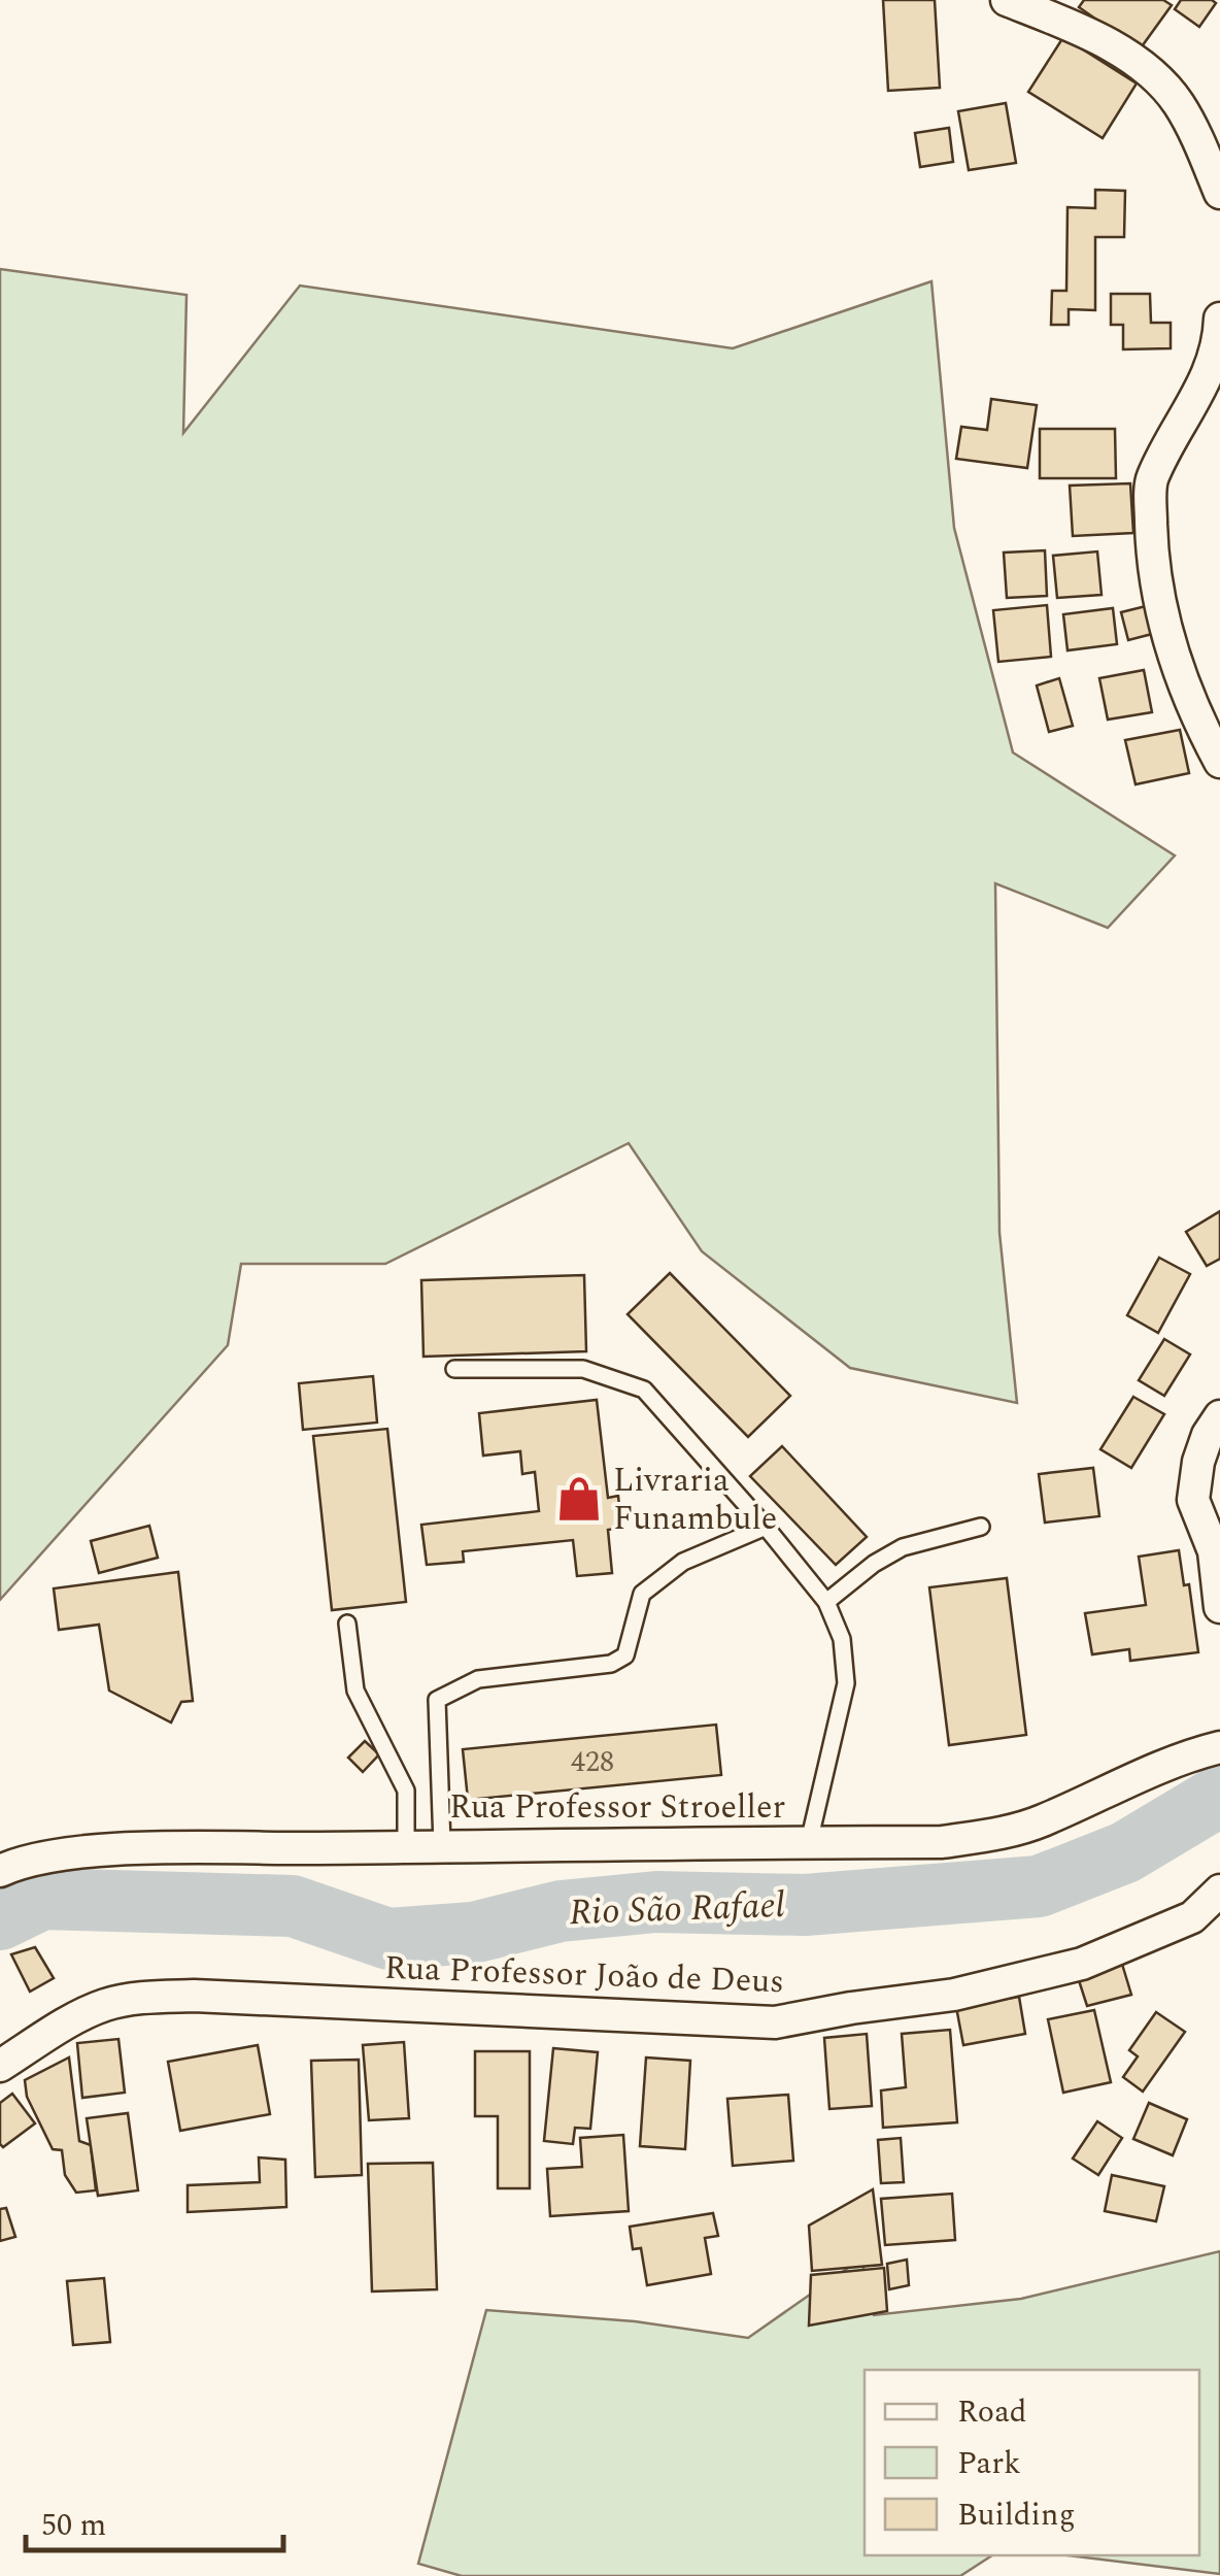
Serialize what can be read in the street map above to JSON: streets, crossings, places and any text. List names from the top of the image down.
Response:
{
  "streets": {
    "street": ["Rua Professor Stroeller", "Rua Professor João de Deus"]
  },
  "water": ["Rio São Rafael"],
  "places": {
    "shop": ["Livraria Funambule"]
  },
  "house_numbers": ["428"],
  "legend": ["Road", "Park", "Building"],
  "scale_bar": "50 m"
}
